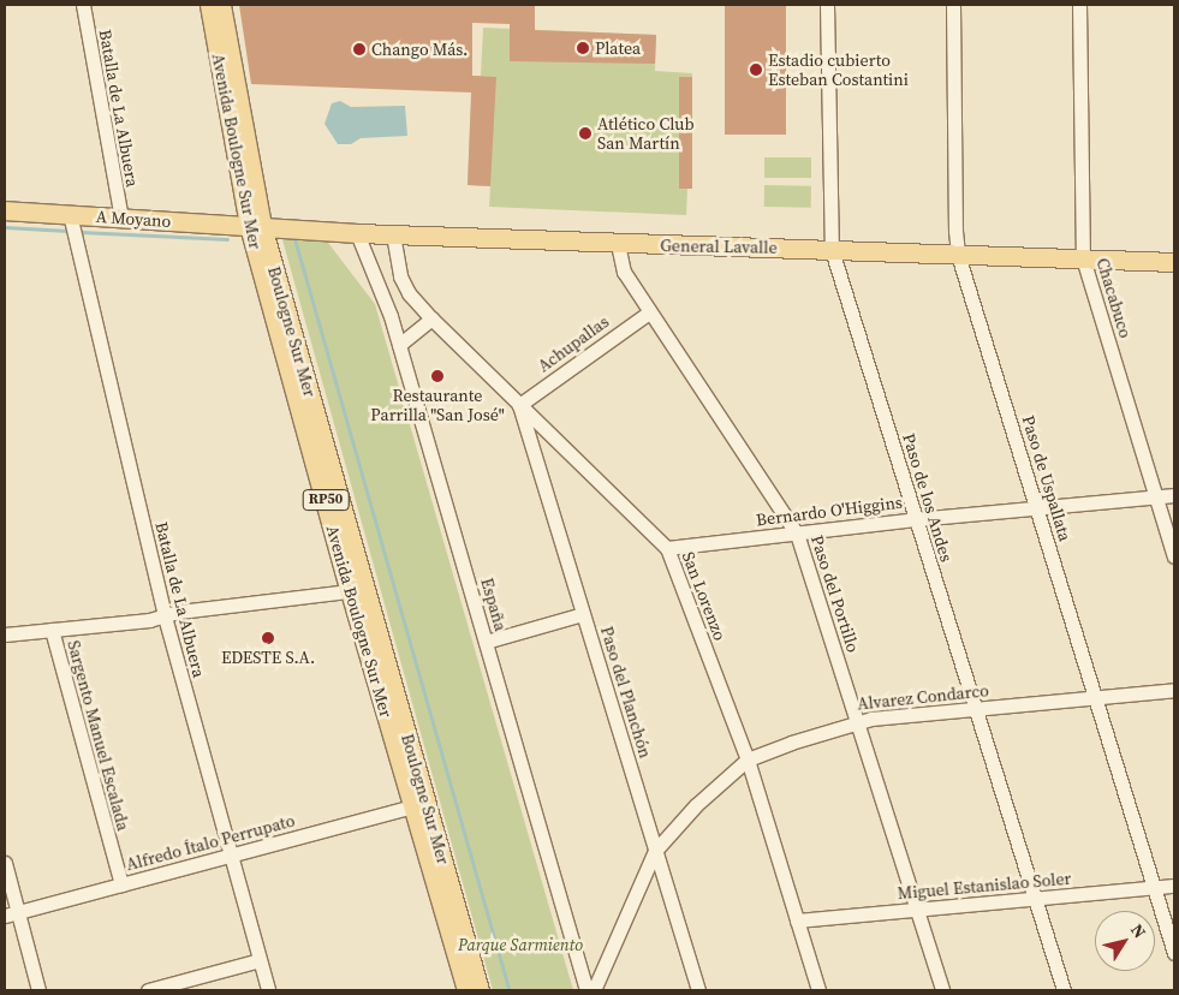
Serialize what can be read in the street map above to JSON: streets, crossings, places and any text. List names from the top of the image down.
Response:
{
  "streets": {
    "main road": [
      "Avenida Boulogne Sur Mer",
      "A Moyano",
      "General Lavalle",
      "Boulogne Sur Mer",
      "RP50"
    ],
    "street": [
      "Batalla de La Albuera",
      "Chacabuco",
      "Achupallas",
      "Paso de Uspallata",
      "Paso de los Andes",
      "Bernardo O'Higgins",
      "Paso del Portillo",
      "San Lorenzo",
      "España",
      "Paso del Planchón",
      "Alvarez Condarco",
      "Sargento Manuel Escalada",
      "Alfredo Ítalo Perrupato",
      "Miguel Estanislao Soler"
    ]
  },
  "crossings": [
    ["Batalla de La Albuera", "A Moyano"],
    ["Batalla de La Albuera", "Alfredo Ítalo Perrupato"],
    ["Avenida Boulogne Sur Mer", "A Moyano"],
    ["Avenida Boulogne Sur Mer", "General Lavalle"],
    ["Avenida Boulogne Sur Mer", "Boulogne Sur Mer"],
    ["Avenida Boulogne Sur Mer", "Alfredo Ítalo Perrupato"],
    ["A Moyano", "General Lavalle"],
    ["A Moyano", "Boulogne Sur Mer"],
    ["General Lavalle", "Chacabuco"],
    ["General Lavalle", "Boulogne Sur Mer"],
    ["General Lavalle", "Paso de Uspallata"],
    ["General Lavalle", "Paso de los Andes"],
    ["General Lavalle", "Paso del Portillo"],
    ["General Lavalle", "San Lorenzo"],
    ["General Lavalle", "España"],
    ["Chacabuco", "Bernardo O'Higgins"],
    ["Boulogne Sur Mer", "Alfredo Ítalo Perrupato"],
    ["Achupallas", "Paso del Portillo"],
    ["Achupallas", "San Lorenzo"],
    ["Achupallas", "Paso del Planchón"],
    ["Paso de Uspallata", "Bernardo O'Higgins"],
    ["Paso de Uspallata", "Alvarez Condarco"],
    ["Paso de Uspallata", "Miguel Estanislao Soler"],
    ["Paso de los Andes", "Bernardo O'Higgins"],
    ["Paso de los Andes", "Alvarez Condarco"],
    ["Paso de los Andes", "Miguel Estanislao Soler"],
    ["Bernardo O'Higgins", "Paso del Portillo"],
    ["Bernardo O'Higgins", "San Lorenzo"],
    ["Paso del Portillo", "Alvarez Condarco"],
    ["Paso del Portillo", "Miguel Estanislao Soler"],
    ["San Lorenzo", "Paso del Planchón"],
    ["San Lorenzo", "Alvarez Condarco"],
    ["San Lorenzo", "Miguel Estanislao Soler"],
    ["Paso del Planchón", "Alvarez Condarco"],
    ["Sargento Manuel Escalada", "Alfredo Ítalo Perrupato"]
  ],
  "parks": ["Parque Sarmiento"],
  "places": [
    "Platea",
    "Chango Más.",
    "Estadio cubierto Esteban Costantini",
    "Atlético Club San Martín",
    "Restaurante Parrilla \"San José\"",
    "EDESTE S.A."
  ],
  "north": "top right"
}
